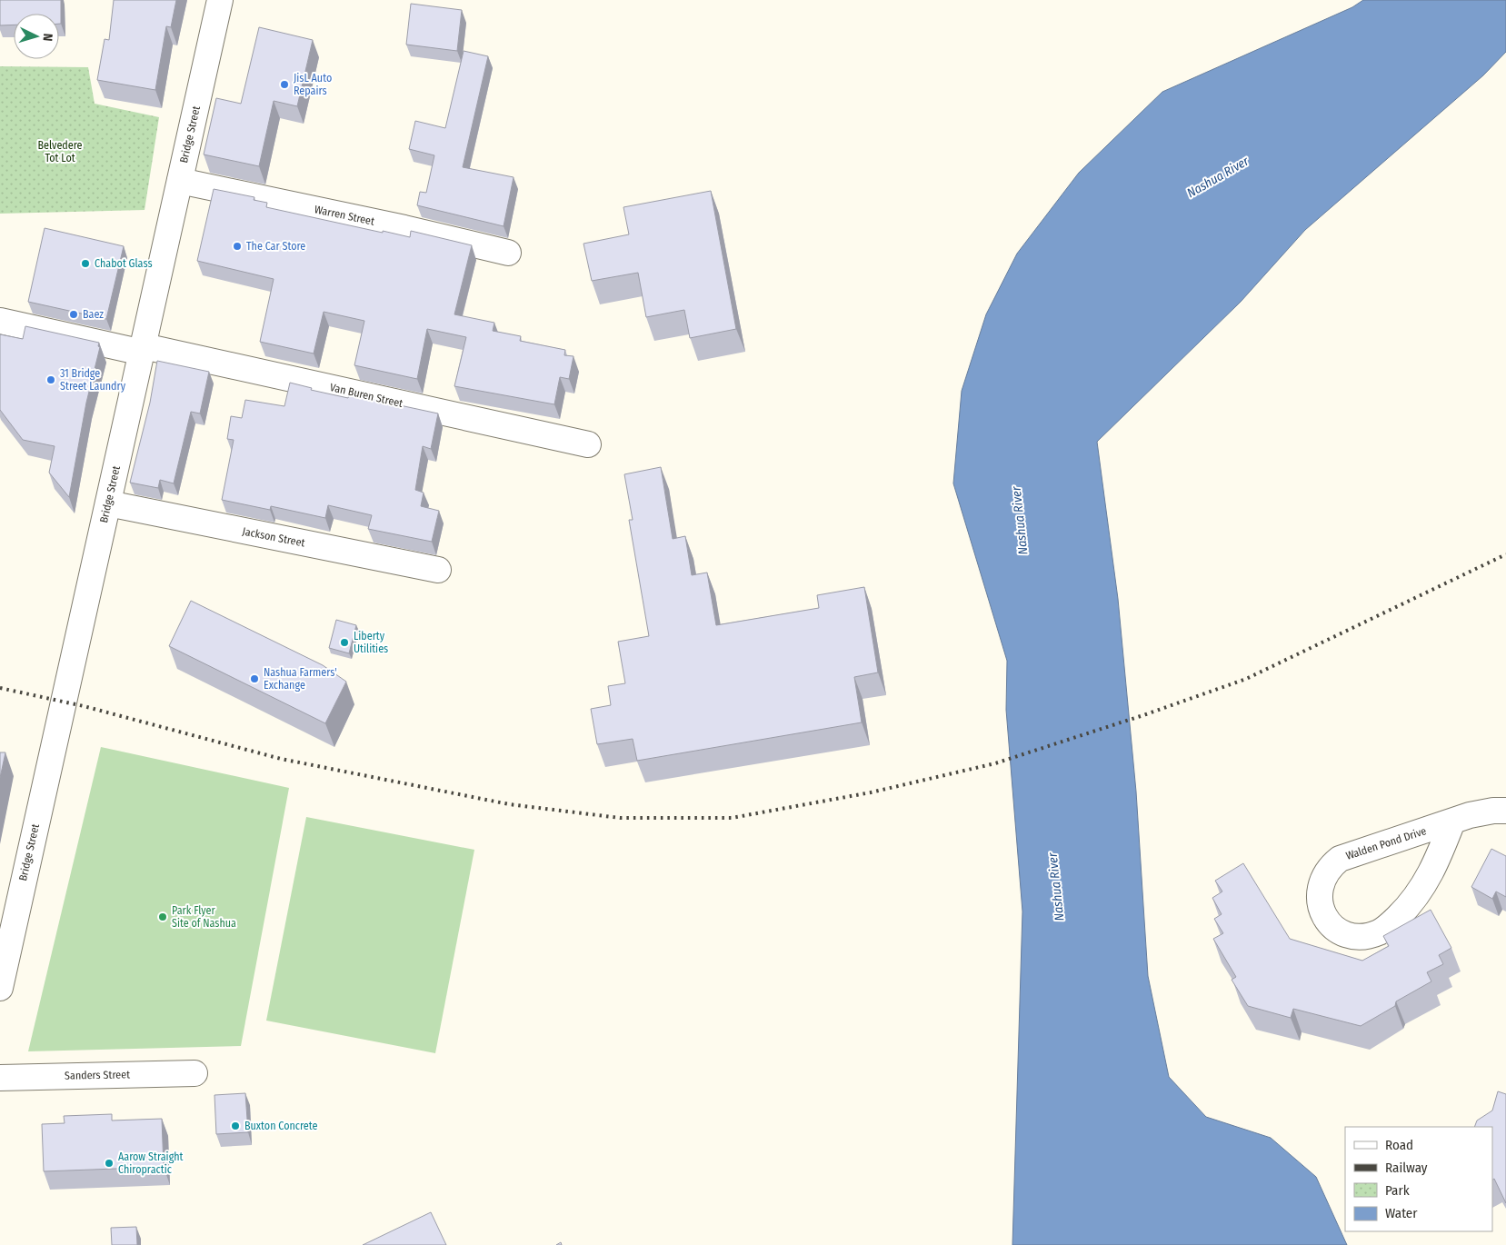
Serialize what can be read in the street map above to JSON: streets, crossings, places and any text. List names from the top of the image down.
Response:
{
  "streets": {
    "street": [
      "Bridge Street",
      "Warren Street",
      "Van Buren Street",
      "Jackson Street",
      "Walden Pond Drive",
      "Sanders Street"
    ]
  },
  "crossings": [
    ["Bridge Street", "Warren Street"],
    ["Bridge Street", "Van Buren Street"],
    ["Bridge Street", "Jackson Street"]
  ],
  "water": ["Nashua River"],
  "parks": ["Belvedere Tot Lot"],
  "places": [
    "JisL Auto Repairs",
    "The Car Store",
    "Chabot Glass",
    "Baez",
    "31 Bridge Street Laundry",
    "Liberty Utilities",
    "Nashua Farmers' Exchange",
    "Park Flyer Site of Nashua",
    "Buxton Concrete",
    "Aarow Straight Chiropractic"
  ],
  "legend": [
    "Road",
    "Railway",
    "Park",
    "Water"
  ],
  "north": "right"
}
